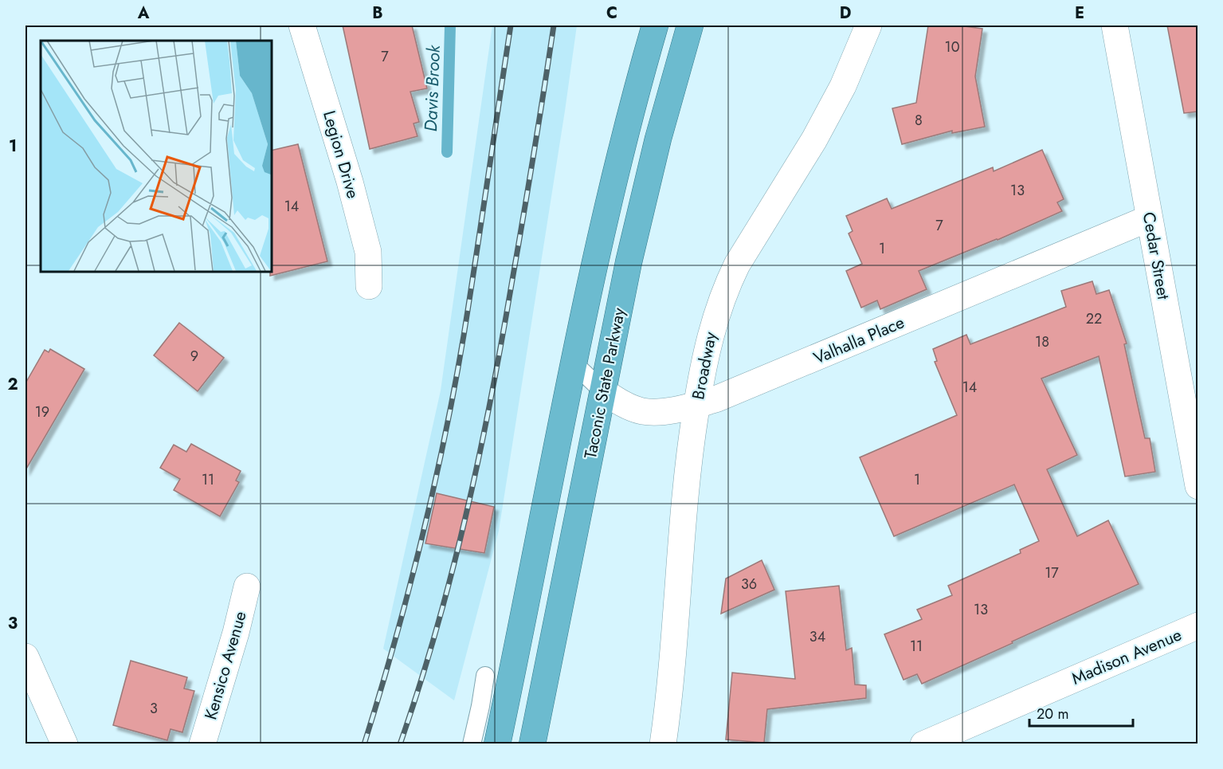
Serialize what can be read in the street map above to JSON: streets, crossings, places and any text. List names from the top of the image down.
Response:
{
  "streets": {
    "highway": ["Taconic State Parkway"],
    "street": [
      "Legion Drive",
      "Cedar Street",
      "Valhalla Place",
      "Broadway",
      "Madison Avenue",
      "Kensico Avenue"
    ]
  },
  "crossings": [
    ["Cedar Street", "Valhalla Place"],
    ["Valhalla Place", "Broadway"],
    ["Valhalla Place", "Taconic State Parkway"]
  ],
  "water": ["Davis Brook"],
  "house_numbers": [
    "10",
    "7",
    "8",
    "13",
    "14",
    "7",
    "1",
    "22",
    "18",
    "9",
    "14",
    "19",
    "11",
    "1",
    "17",
    "36",
    "13",
    "34",
    "11",
    "3"
  ],
  "scale_bar": "20 m",
  "grid": {
    "columns": [
      "A",
      "B",
      "C",
      "D",
      "E"
    ],
    "rows": ["1", "2", "3"]
  }
}
